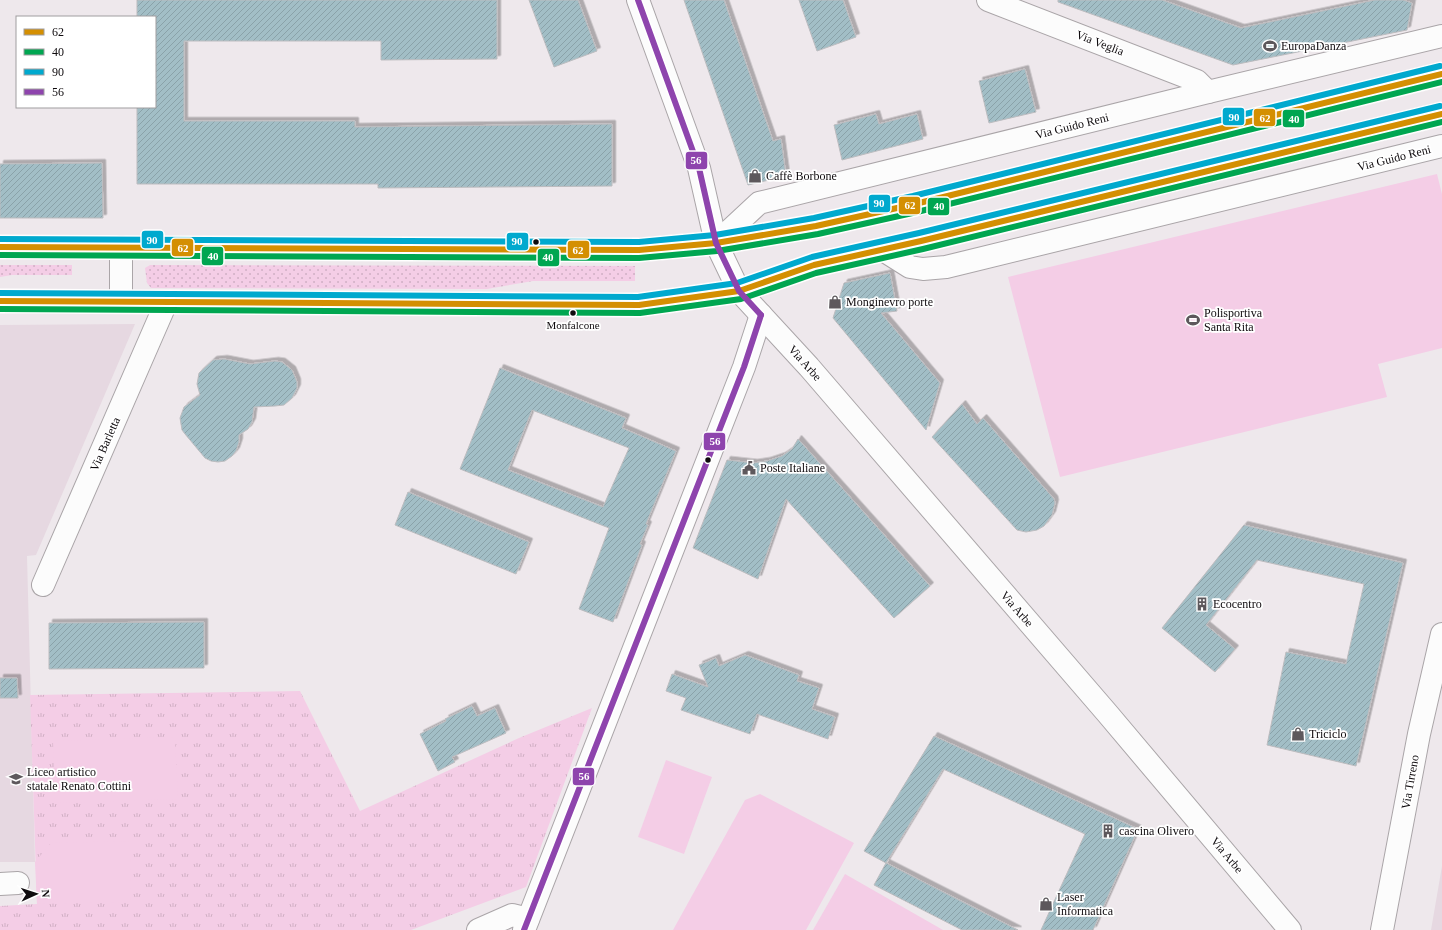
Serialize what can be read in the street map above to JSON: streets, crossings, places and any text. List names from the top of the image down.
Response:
{
  "streets": {
    "street": [
      "Via Veglia",
      "Via Guido Reni",
      "Via Arbe",
      "Via Barletta",
      "Via Tirreno"
    ]
  },
  "crossings": [
    ["Via Veglia", "Via Guido Reni"]
  ],
  "places": {
    "sports": ["EuropaDanza", "Polisportiva Santa Rita"],
    "shop": [
      "Caffè Borbone",
      "Monginevro porte",
      "Triciclo",
      "Laser Informatica"
    ],
    "other": ["Monfalcone"],
    "public building": ["Poste Italiane"],
    "building": ["Ecocentro", "cascina Olivero"],
    "school or university": ["Liceo artistico statale Renato Cottini"]
  },
  "lines": [
    "transit line 56",
    "transit line 90",
    "transit line 62",
    "transit line 40"
  ],
  "legend": [
    "62",
    "40",
    "90",
    "56"
  ],
  "north": "right"
}
